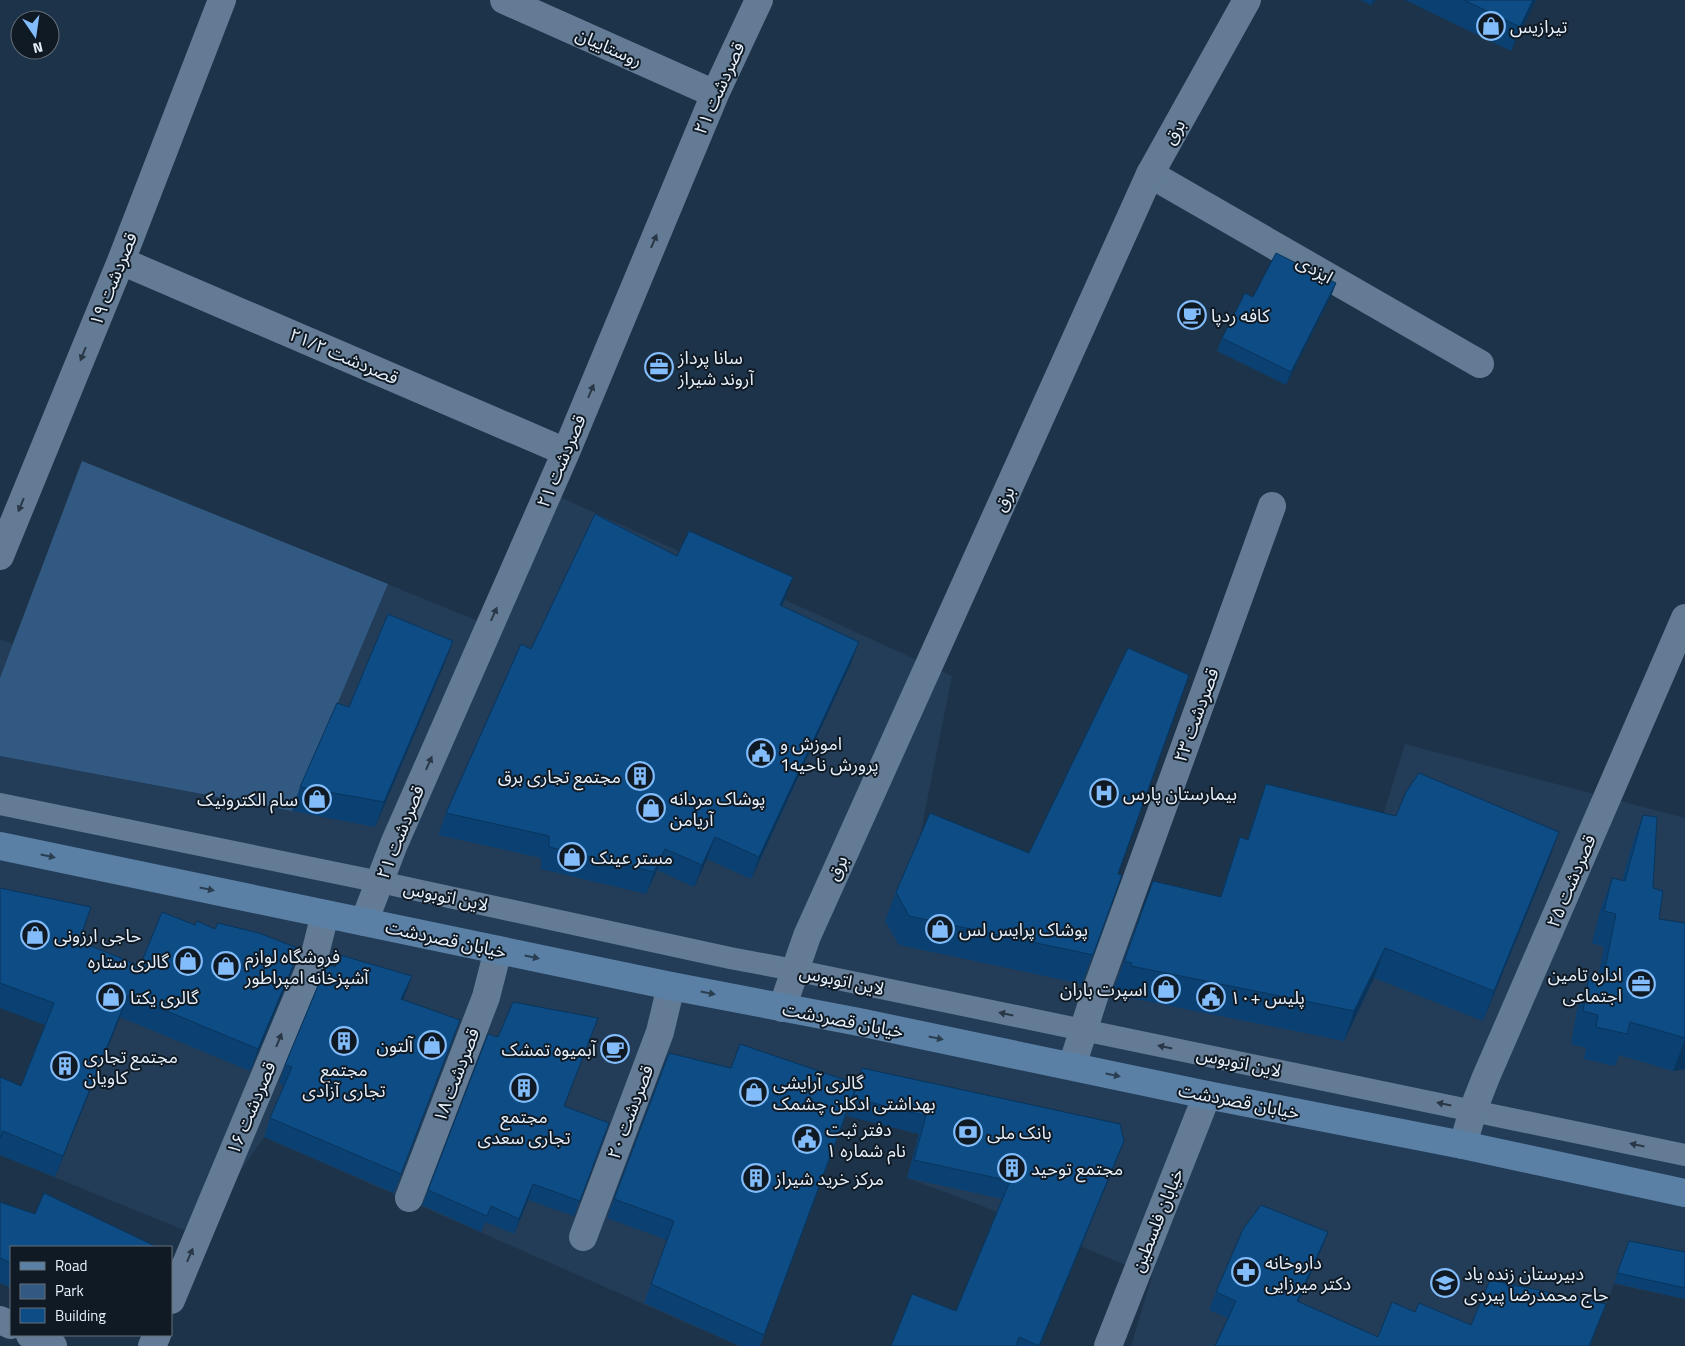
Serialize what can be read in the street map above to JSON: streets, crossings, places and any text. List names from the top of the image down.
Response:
{
  "streets": {
    "main road": ["خیابان قصردشت"],
    "street": [
      "روستاییان",
      "قصردشت ۲۱",
      "برق",
      "ایزدی",
      "قصردشت ۱۹",
      "قصردشت ۲۱/۲",
      "قصردشت ۲۳",
      "قصردشت ۲۵",
      "قصردشت ۱۸",
      "قصردشت ۱۶",
      "قصردشت ۲۰",
      "خیابان فلسطین"
    ],
    "lane": ["لاین اتوبوس"]
  },
  "crossings": [
    ["روستاییان", "قصردشت ۲۱"],
    ["قصردشت ۲۱", "قصردشت ۲۱/۲"],
    ["قصردشت ۲۱", "لاین اتوبوس"],
    ["قصردشت ۲۱", "خیابان قصردشت"],
    ["برق", "ایزدی"],
    ["برق", "لاین اتوبوس"],
    ["برق", "خیابان قصردشت"],
    ["قصردشت ۱۹", "قصردشت ۲۱/۲"],
    ["قصردشت ۲۳", "لاین اتوبوس"],
    ["قصردشت ۲۳", "خیابان قصردشت"],
    ["قصردشت ۲۵", "لاین اتوبوس"],
    ["قصردشت ۲۵", "خیابان قصردشت"],
    ["خیابان قصردشت", "قصردشت ۱۸"],
    ["خیابان قصردشت", "قصردشت ۱۶"],
    ["خیابان قصردشت", "قصردشت ۲۰"],
    ["خیابان قصردشت", "خیابان فلسطین"]
  ],
  "one_way": [
    "قصردشت ۲۱",
    "قصردشت ۱۹",
    "لاین اتوبوس",
    "خیابان قصردشت",
    "قصردشت ۱۶"
  ],
  "places": {
    "shop": [
      "تیرازیس",
      "سام الکترونیک",
      "پوشاک مردانه آریامن",
      "مستر عینک",
      "پوشاک پرایس لس",
      "حاجی ارزونی",
      "گالری ستاره",
      "فروشگاه لوازم آشپزخانه امپراطور",
      "اسپرت باران",
      "گالری یکتا",
      "آلتون",
      "گالری آرایشی بهداشتی ادکلن چشمک"
    ],
    "cafe": ["کافه ردپا", "آبمیوه تمشک"],
    "office": ["سانا پرداز آروند شیراز", "اداره تامین اجتماعی"],
    "public building": ["اموزش و پرورش ناحیه1", "پلیس +۱۰", "دفتر ثبت نام شماره ١"],
    "building": [
      "مجتمع تجاری برق",
      "مجتمع تجاری آزادی",
      "مجتمع تجاری کاویان",
      "مجتمع تجاری سعدی",
      "مجتمع توحید",
      "مرکز خرید شیراز"
    ],
    "hospital": ["بیمارستان پارس"],
    "bank": ["بانک ملی"],
    "pharmacy": ["داروخانه دکتر میرزایی"],
    "school or university": ["دبیرستان زنده یاد حاج محمدرضا پیردی"]
  },
  "legend": ["Road", "Park", "Building"],
  "north": "bottom"
}
